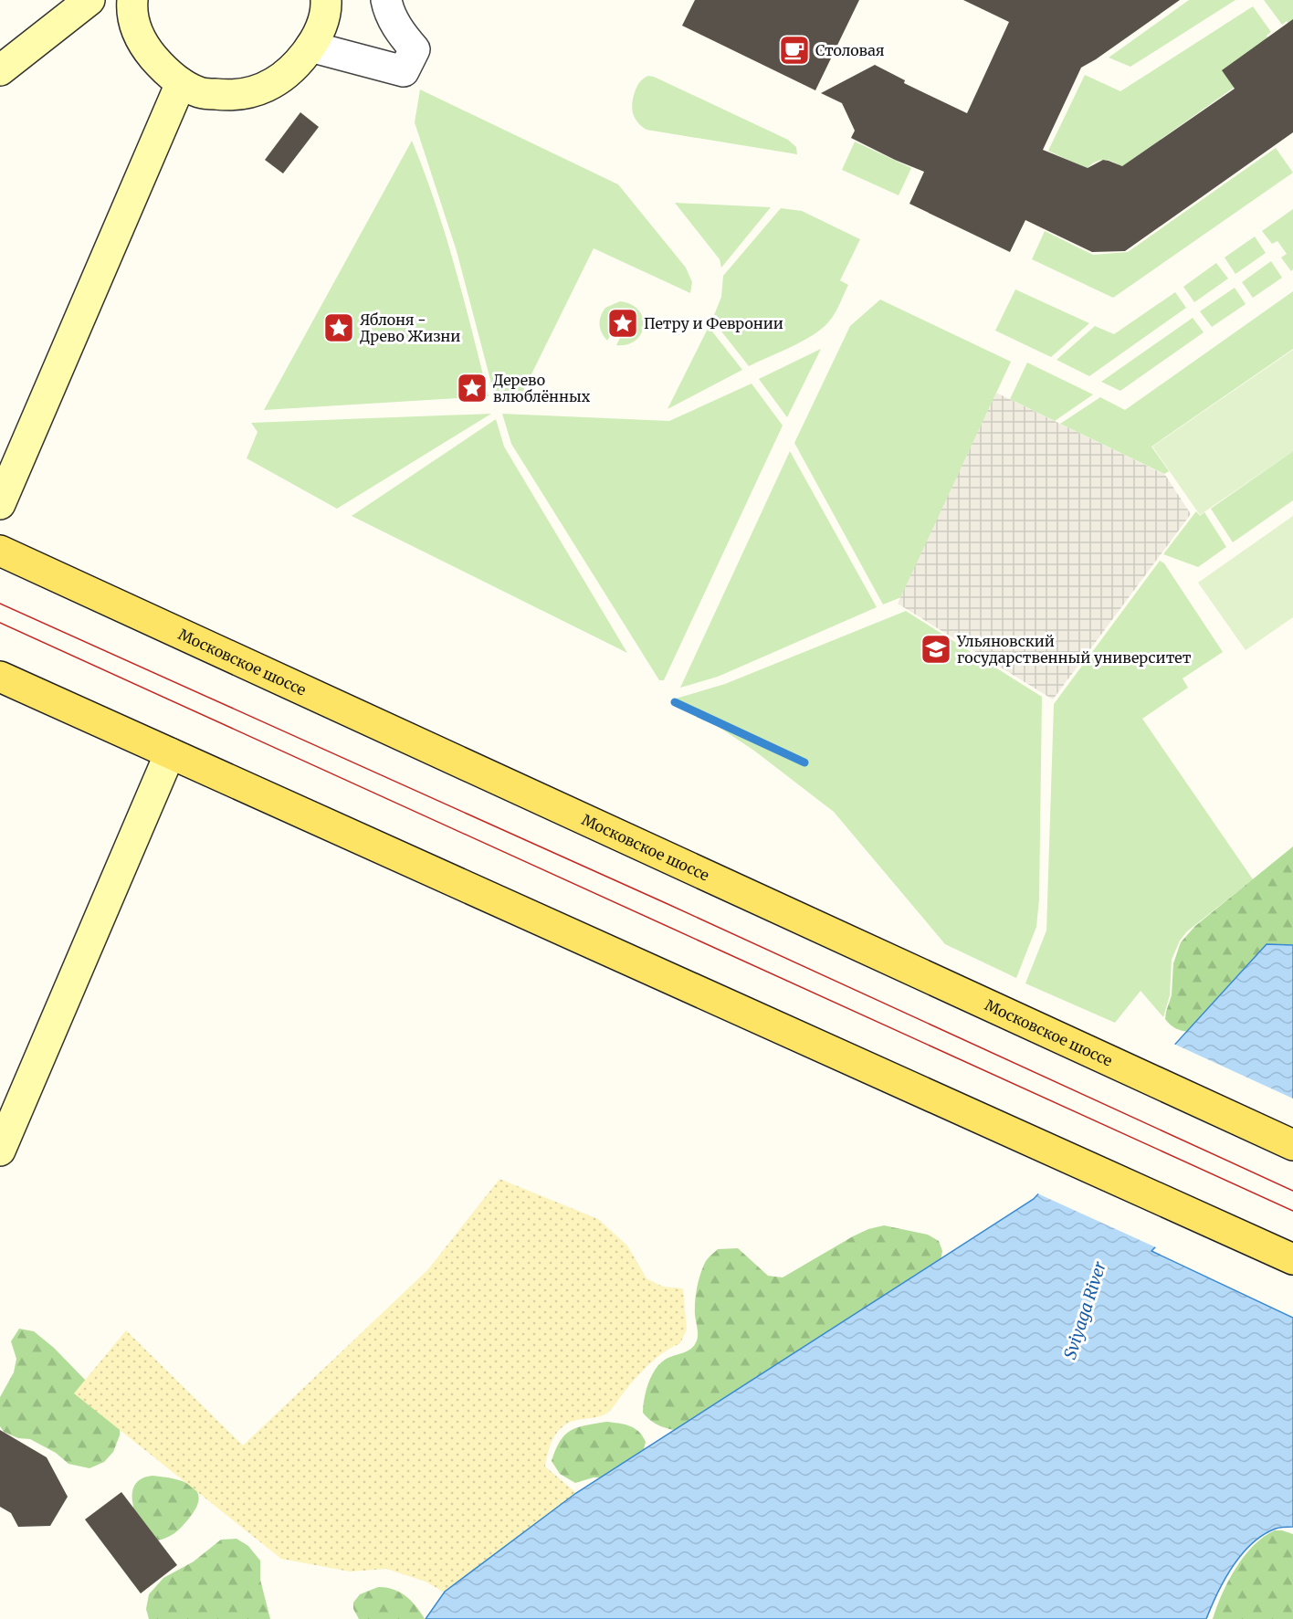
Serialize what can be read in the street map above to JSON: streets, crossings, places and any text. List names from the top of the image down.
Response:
{
  "streets": {
    "main road": ["Московское шоссе"]
  },
  "water": ["Sviyaga River"],
  "places": {
    "cafe": ["Столовая"],
    "place": ["Петру и Февронии", "Яблоня - Древо Жизни", "Дерево влюблённых"],
    "school or university": ["Ульяновский государственный университет"]
  }
}
